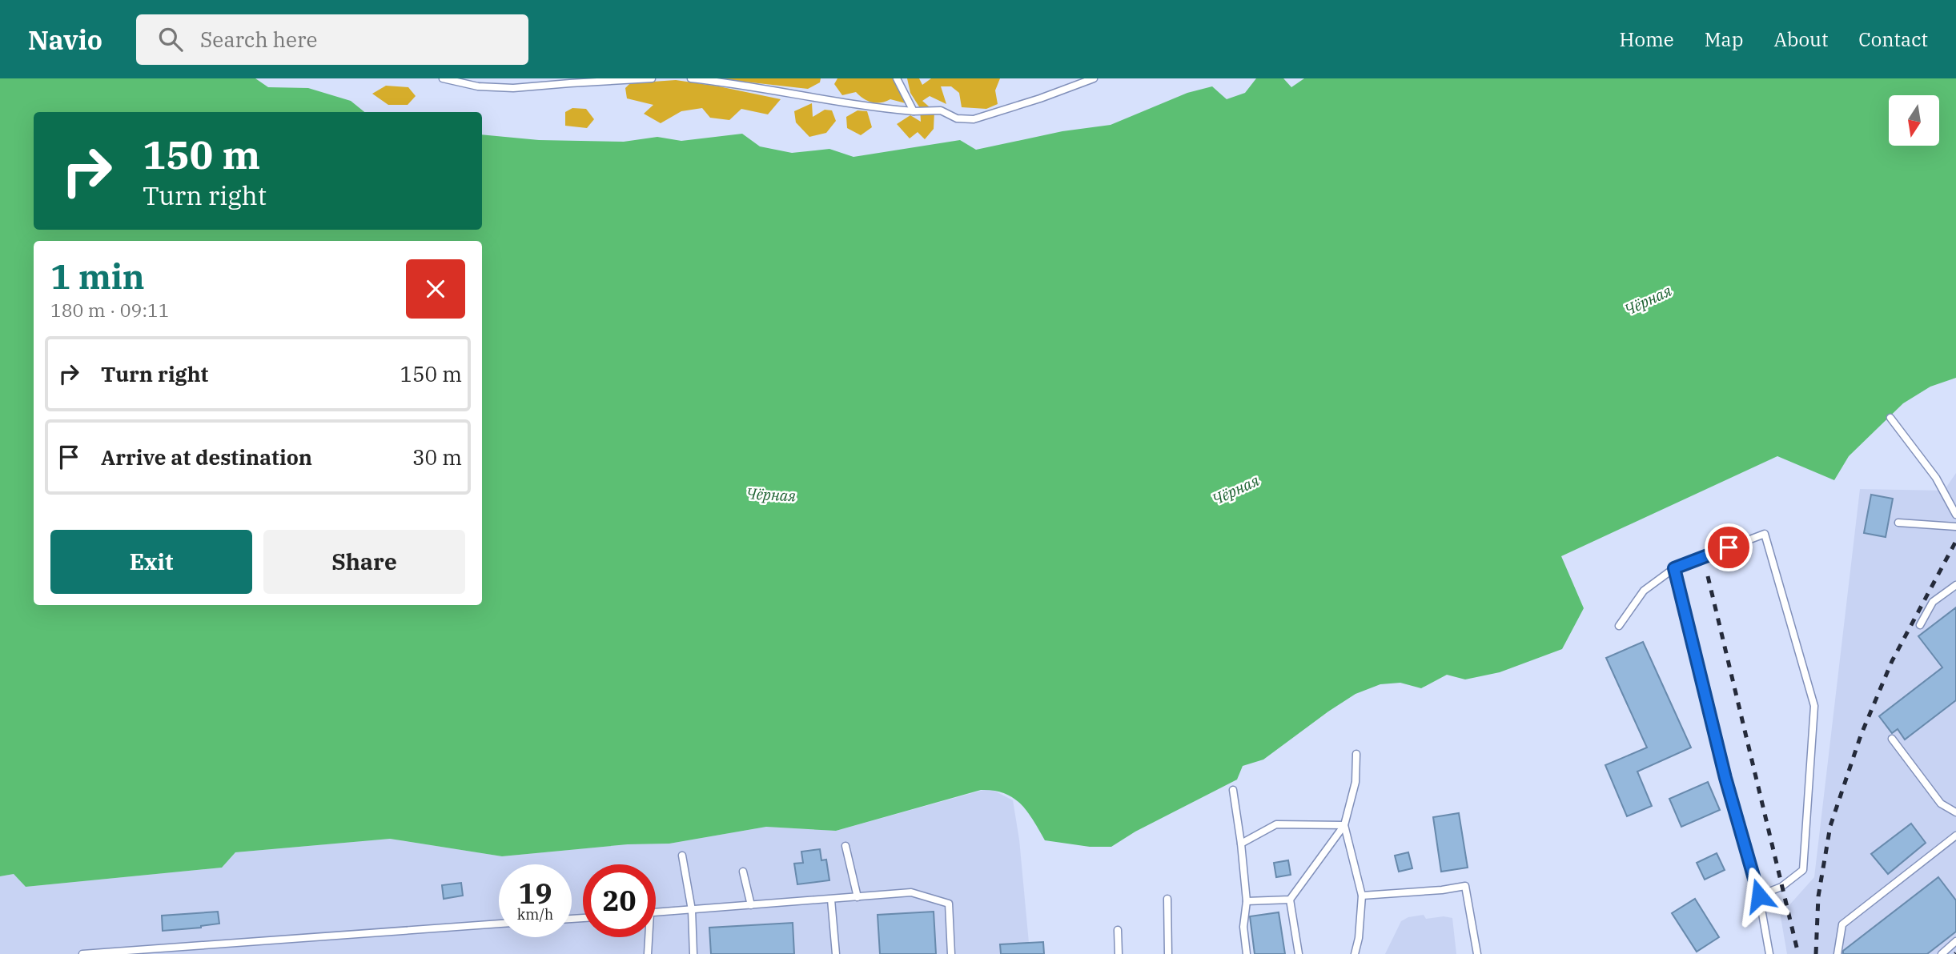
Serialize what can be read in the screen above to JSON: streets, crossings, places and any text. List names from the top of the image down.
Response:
{
  "water": ["Чёрная"],
  "north": "bottom",
  "page": {
    "header": "Navio",
    "search": "Search here",
    "nav": [
      "Home",
      "Map",
      "About",
      "Contact"
    ],
    "turn": ["150 m", "Turn right"],
    "heading": ["1 min", "180 m · 09:11"],
    "list": [
      {
        "name": "Turn right",
        "value": "150 m"
      },
      {
        "name": "Arrive at destination",
        "value": "30 m"
      }
    ],
    "buttons": ["Exit", "Share"],
    "speed": "19 km/h",
    "limit": "20"
  }
}
